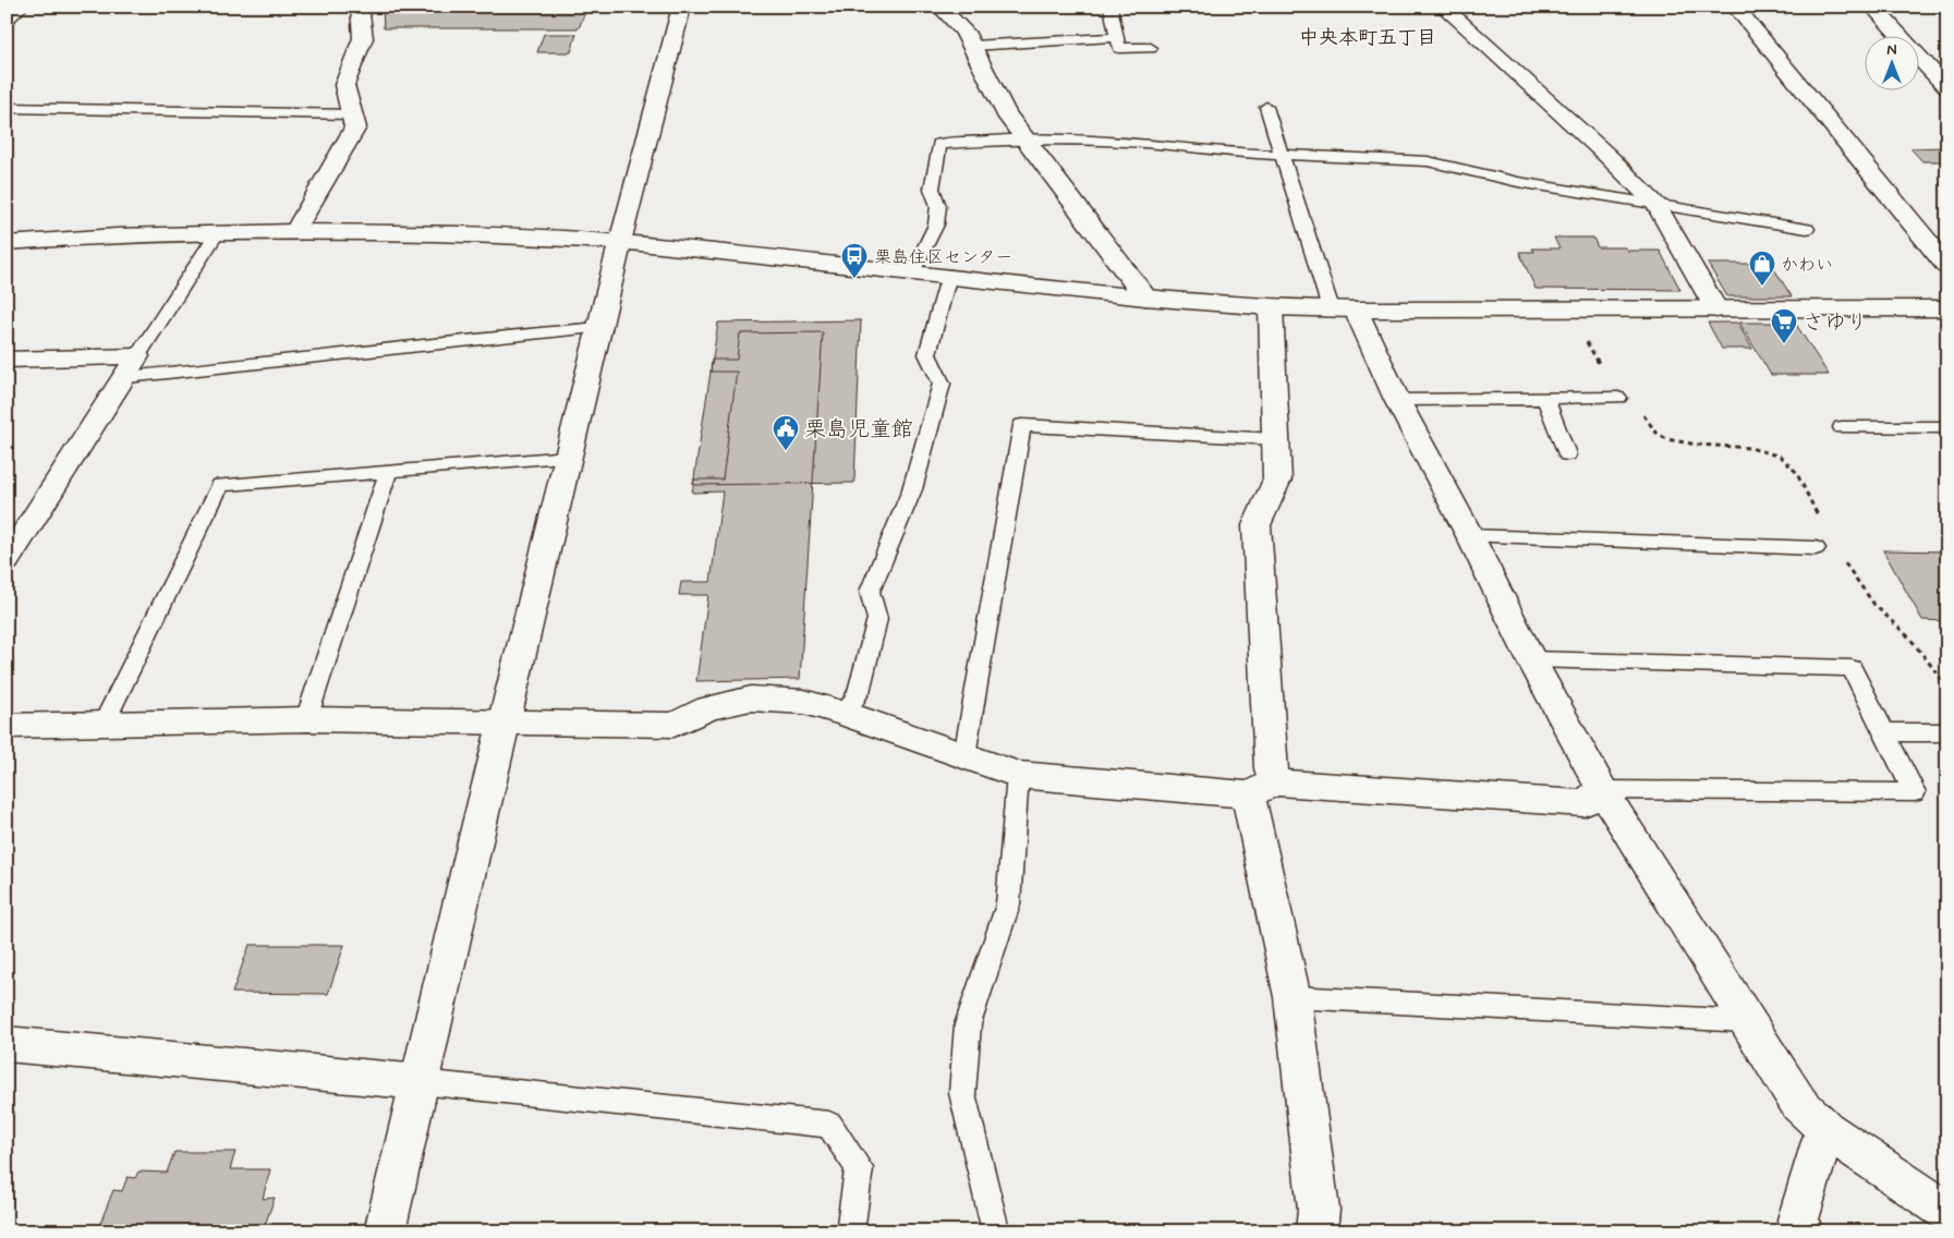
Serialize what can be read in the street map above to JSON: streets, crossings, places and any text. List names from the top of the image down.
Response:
{
  "districts": ["中央本町五丁目"],
  "places": {
    "bus stop": ["栗島住区センター"],
    "shop": ["かわい"],
    "supermarket": ["さゆり"],
    "public building": ["栗島児童館"]
  },
  "north": "top"
}
